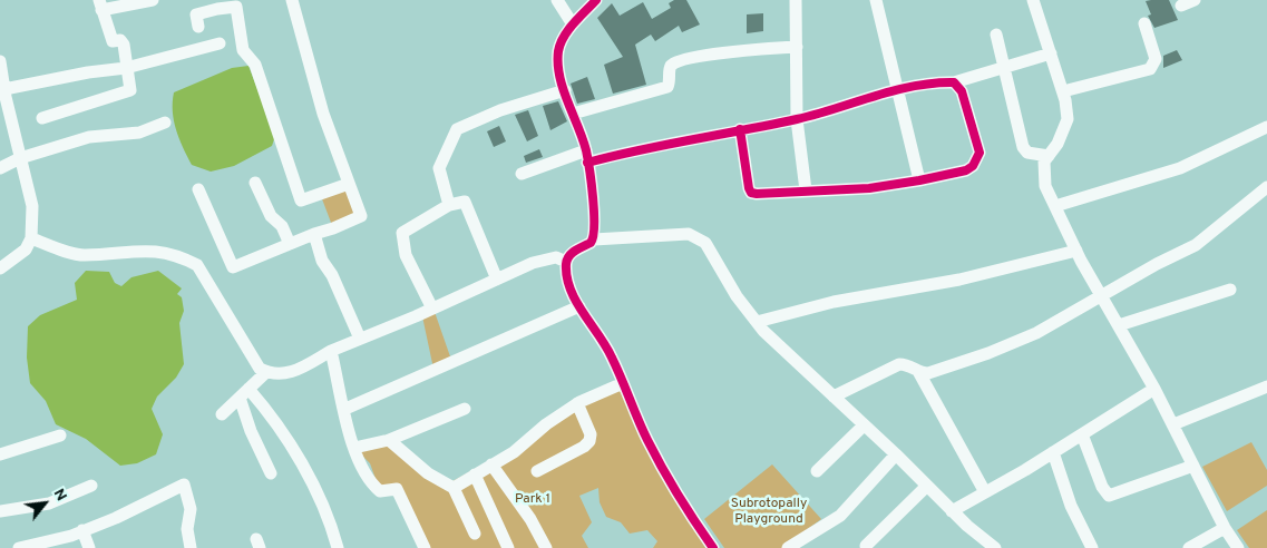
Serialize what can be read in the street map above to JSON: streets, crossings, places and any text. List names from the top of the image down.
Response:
{
  "parks": ["Park 1", "Subrotopally Playground"],
  "north": "top right"
}
